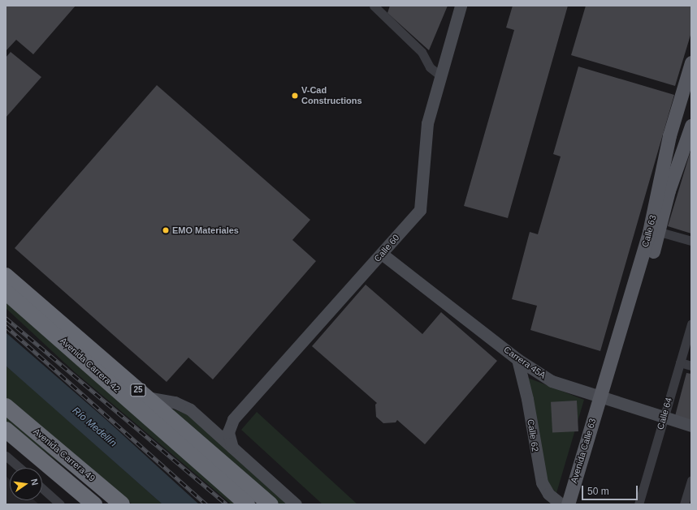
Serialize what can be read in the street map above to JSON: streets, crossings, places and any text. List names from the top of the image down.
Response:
{
  "streets": {
    "highway": ["Avenida Carrera 42", "25", "Avenida Carrera 49"],
    "main road": ["Calle 63", "Avenida Calle 63"],
    "street": [
      "Calle 60",
      "Carrera 45A",
      "Calle 64",
      "Calle 62"
    ]
  },
  "crossings": [
    ["Calle 63", "Carrera 45A"],
    ["Calle 63", "Avenida Calle 63"],
    ["Calle 60", "Carrera 45A"],
    ["Calle 60", "Avenida Carrera 42"],
    ["Carrera 45A", "Calle 64"],
    ["Carrera 45A", "Calle 62"],
    ["Carrera 45A", "Avenida Calle 63"]
  ],
  "water": ["Río Medellín"],
  "places": ["V-Cad Constructions", "EMO Materiales"],
  "scale_bar": "50 m",
  "north": "right"
}
